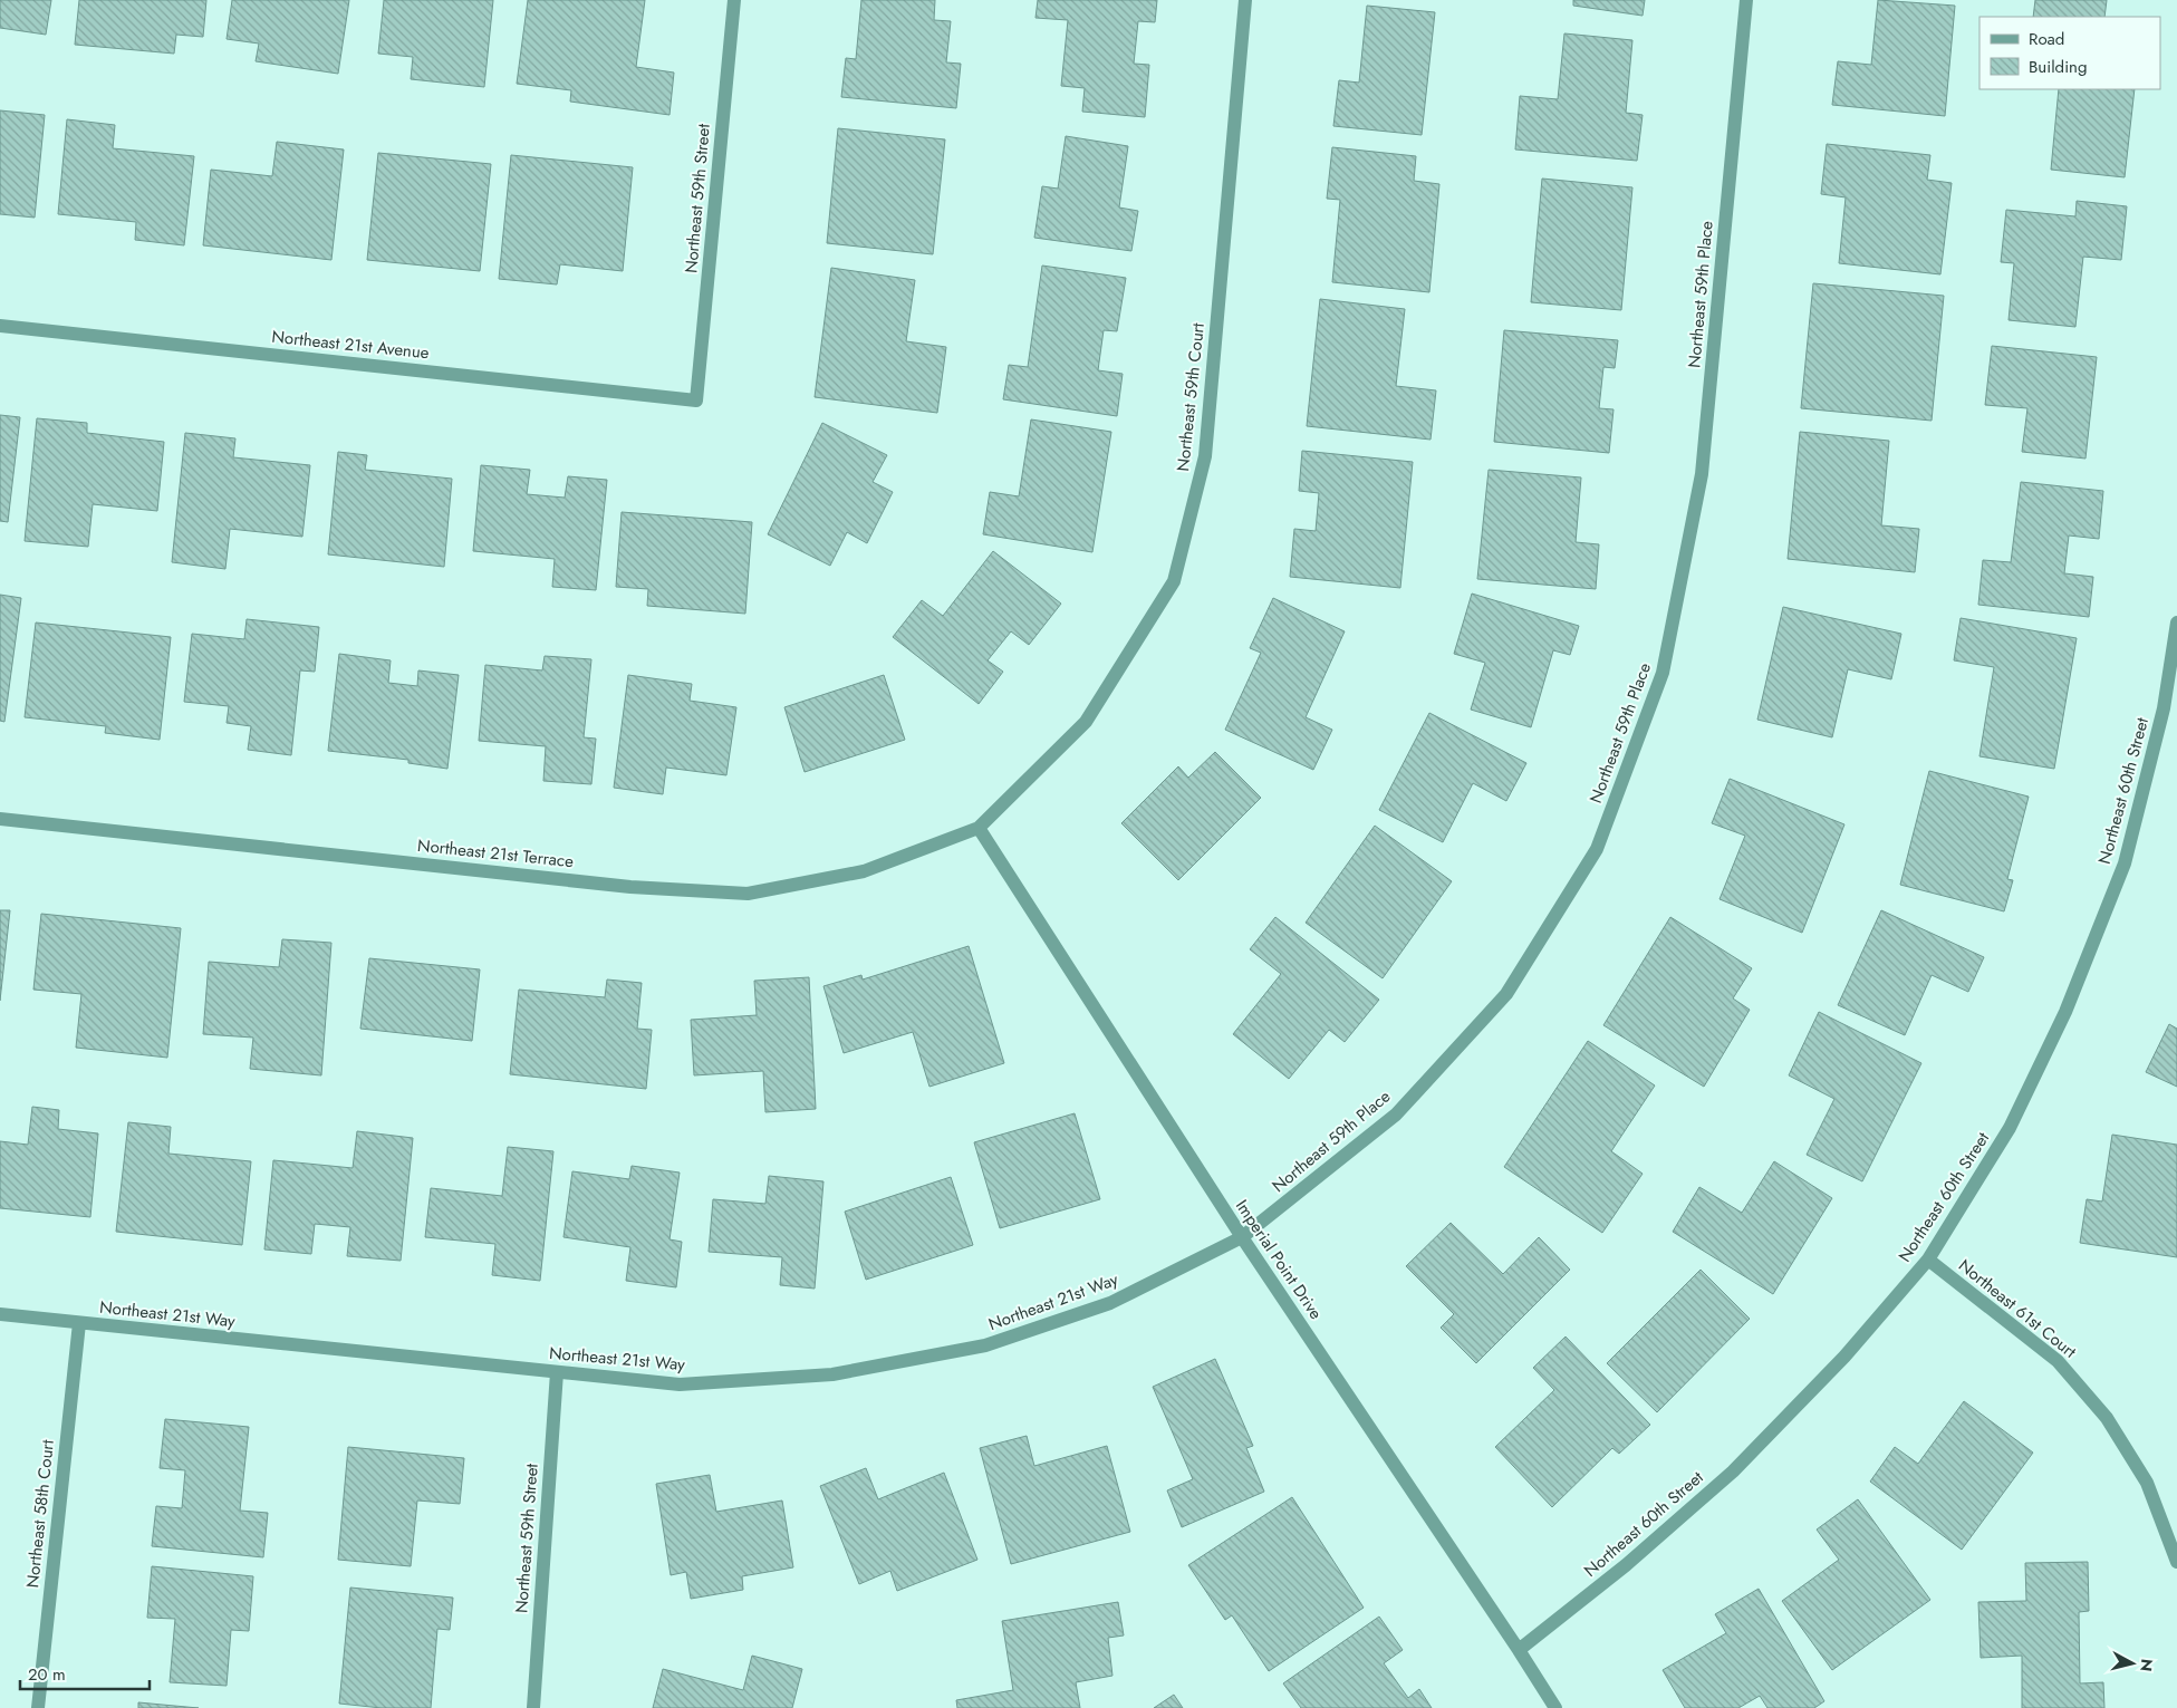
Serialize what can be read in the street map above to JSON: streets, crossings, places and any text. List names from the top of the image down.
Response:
{
  "streets": {
    "street": [
      "Northeast 59th Street",
      "Northeast 59th Place",
      "Northeast 21st Avenue",
      "Northeast 59th Court",
      "Northeast 60th Street",
      "Northeast 21st Terrace",
      "Imperial Point Drive",
      "Northeast 21st Way",
      "Northeast 61st Court",
      "Northeast 58th Court"
    ]
  },
  "crossings": [
    ["Northeast 59th Street", "Northeast 21st Avenue"],
    ["Northeast 59th Street", "Northeast 21st Way"],
    ["Northeast 59th Place", "Imperial Point Drive"],
    ["Northeast 59th Place", "Northeast 21st Way"],
    ["Northeast 59th Court", "Northeast 21st Terrace"],
    ["Northeast 59th Court", "Imperial Point Drive"],
    ["Northeast 60th Street", "Imperial Point Drive"],
    ["Northeast 60th Street", "Northeast 61st Court"],
    ["Northeast 21st Terrace", "Imperial Point Drive"],
    ["Imperial Point Drive", "Northeast 21st Way"],
    ["Northeast 21st Way", "Northeast 58th Court"]
  ],
  "legend": ["Road", "Building"],
  "scale_bar": "20 m",
  "north": "right"
}
